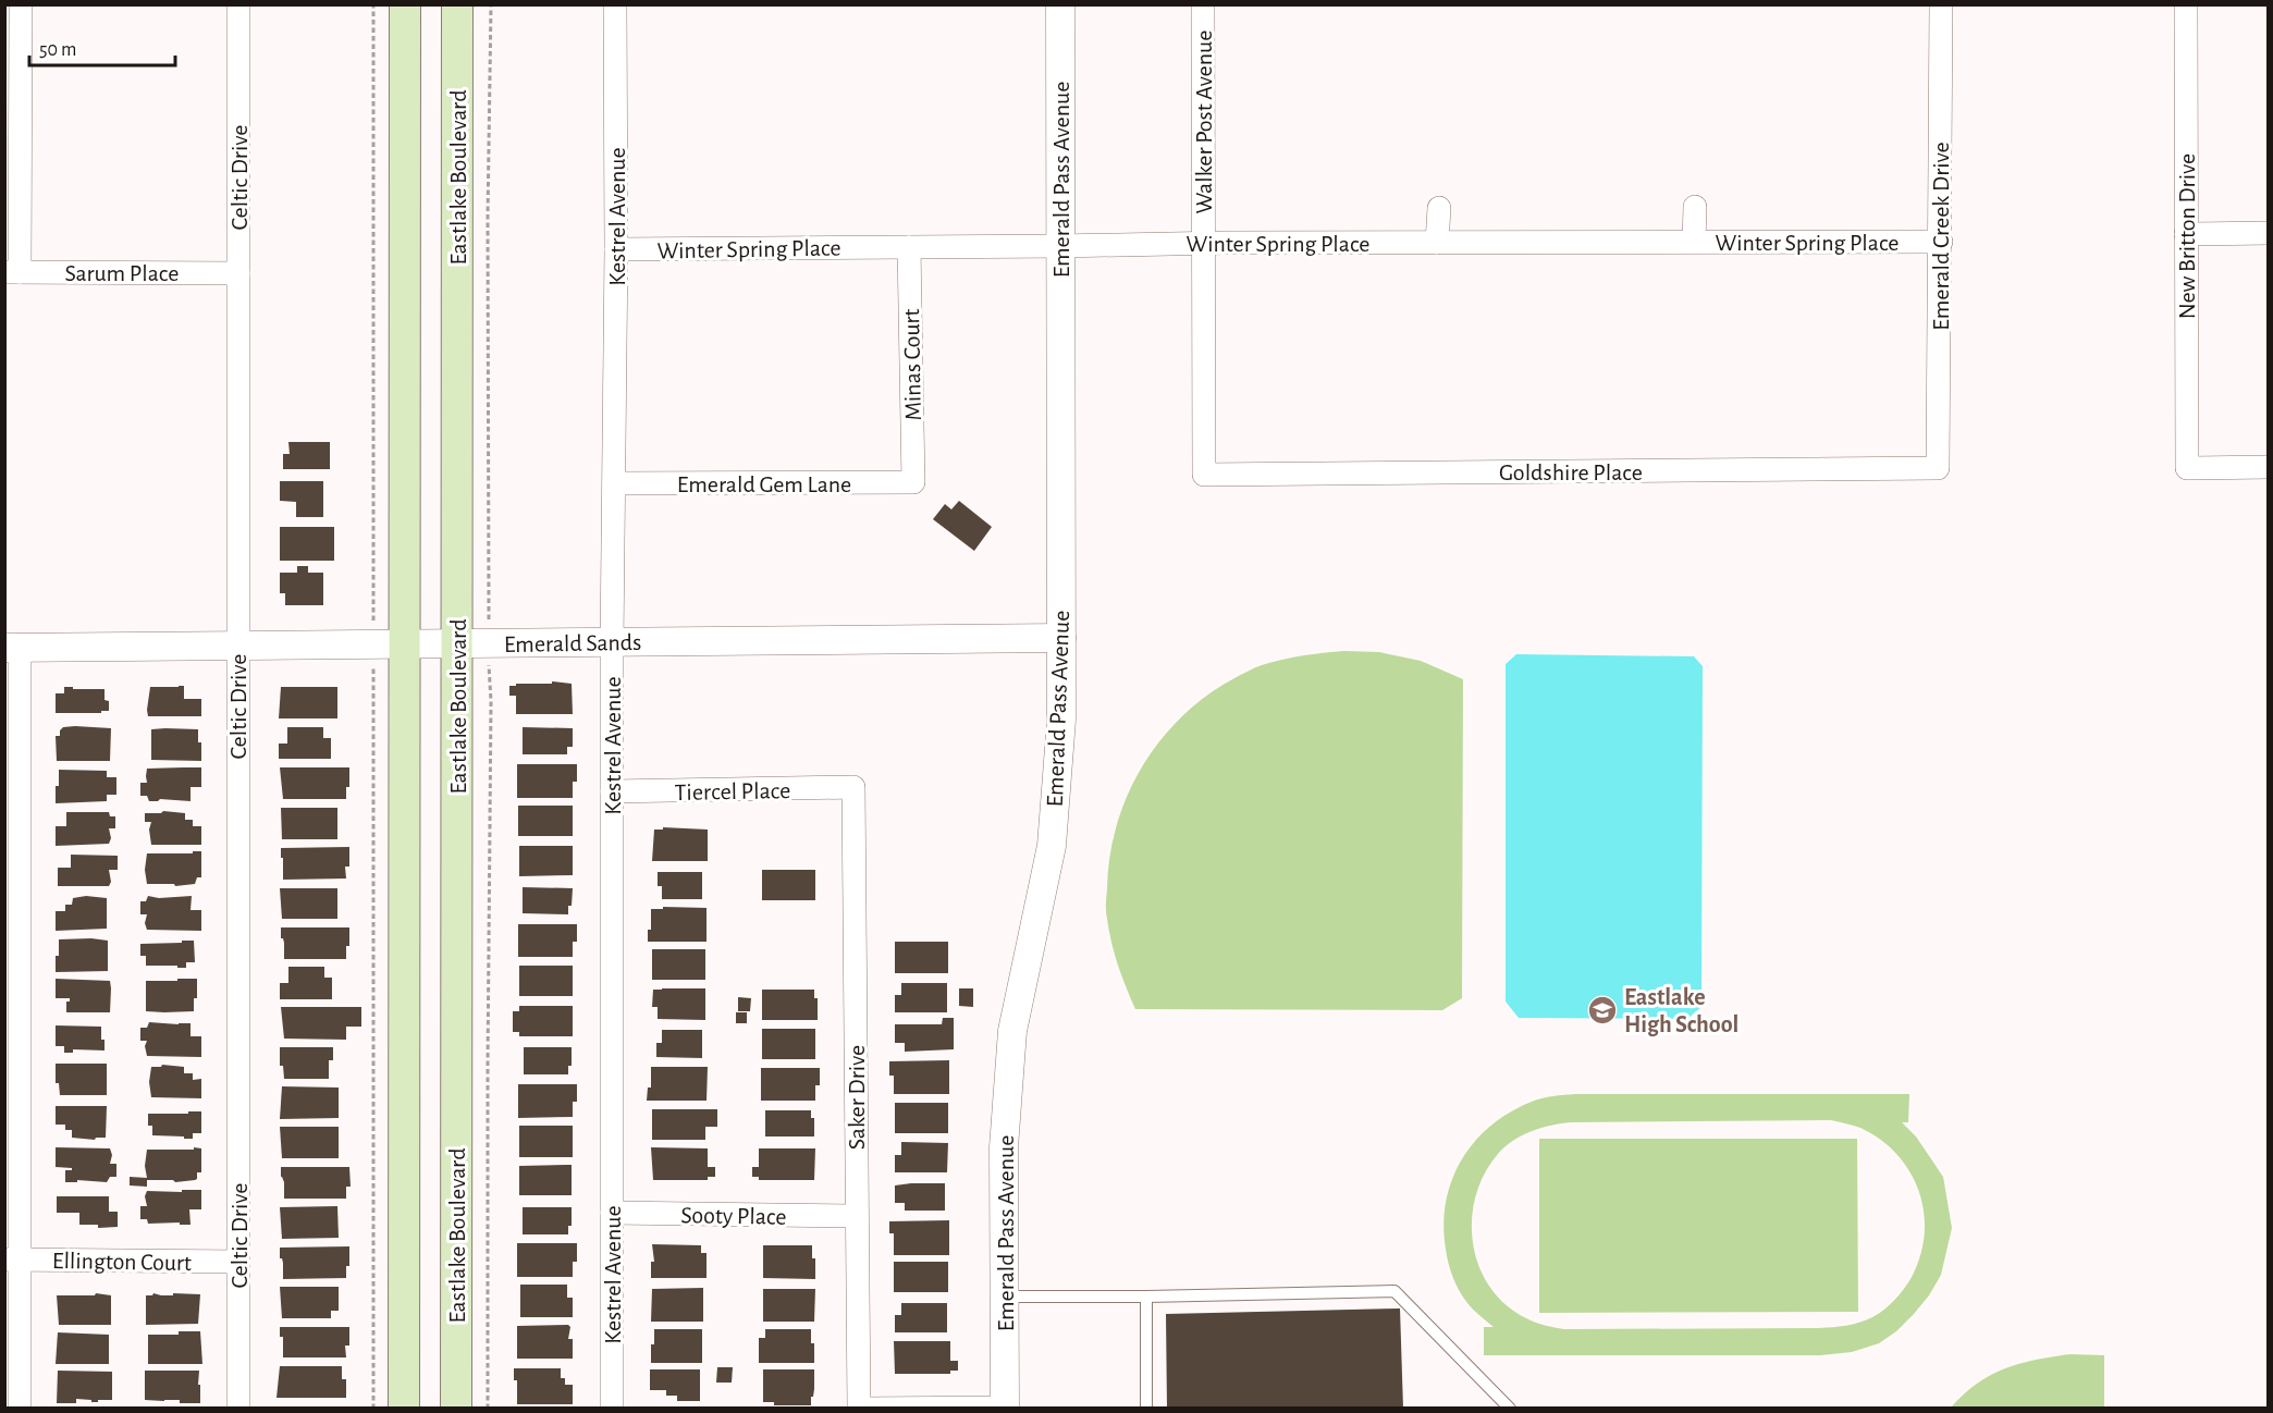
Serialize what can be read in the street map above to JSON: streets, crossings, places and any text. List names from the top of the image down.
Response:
{
  "streets": {
    "main road": ["Eastlake Boulevard"],
    "street": [
      "Walker Post Avenue",
      "Celtic Drive",
      "Emerald Pass Avenue",
      "Kestrel Avenue",
      "Emerald Creek Drive",
      "New Britton Drive",
      "Winter Spring Place",
      "Sarum Place",
      "Minas Court",
      "Goldshire Place",
      "Emerald Gem Lane",
      "Emerald Sands",
      "Tiercel Place",
      "Saker Drive",
      "Sooty Place",
      "Ellington Court"
    ]
  },
  "crossings": [
    ["Walker Post Avenue", "Winter Spring Place"],
    ["Walker Post Avenue", "Goldshire Place"],
    ["Celtic Drive", "Sarum Place"],
    ["Celtic Drive", "Emerald Sands"],
    ["Celtic Drive", "Ellington Court"],
    ["Eastlake Boulevard", "Emerald Sands"],
    ["Emerald Pass Avenue", "Winter Spring Place"],
    ["Emerald Pass Avenue", "Emerald Sands"],
    ["Kestrel Avenue", "Winter Spring Place"],
    ["Kestrel Avenue", "Emerald Gem Lane"],
    ["Kestrel Avenue", "Emerald Sands"],
    ["Kestrel Avenue", "Tiercel Place"],
    ["Kestrel Avenue", "Sooty Place"],
    ["Emerald Creek Drive", "Winter Spring Place"],
    ["Emerald Creek Drive", "Goldshire Place"],
    ["Winter Spring Place", "Minas Court"],
    ["Minas Court", "Emerald Gem Lane"],
    ["Tiercel Place", "Saker Drive"],
    ["Saker Drive", "Sooty Place"]
  ],
  "places": {
    "school or university": ["Eastlake High School"]
  },
  "scale_bar": "50 m"
}
